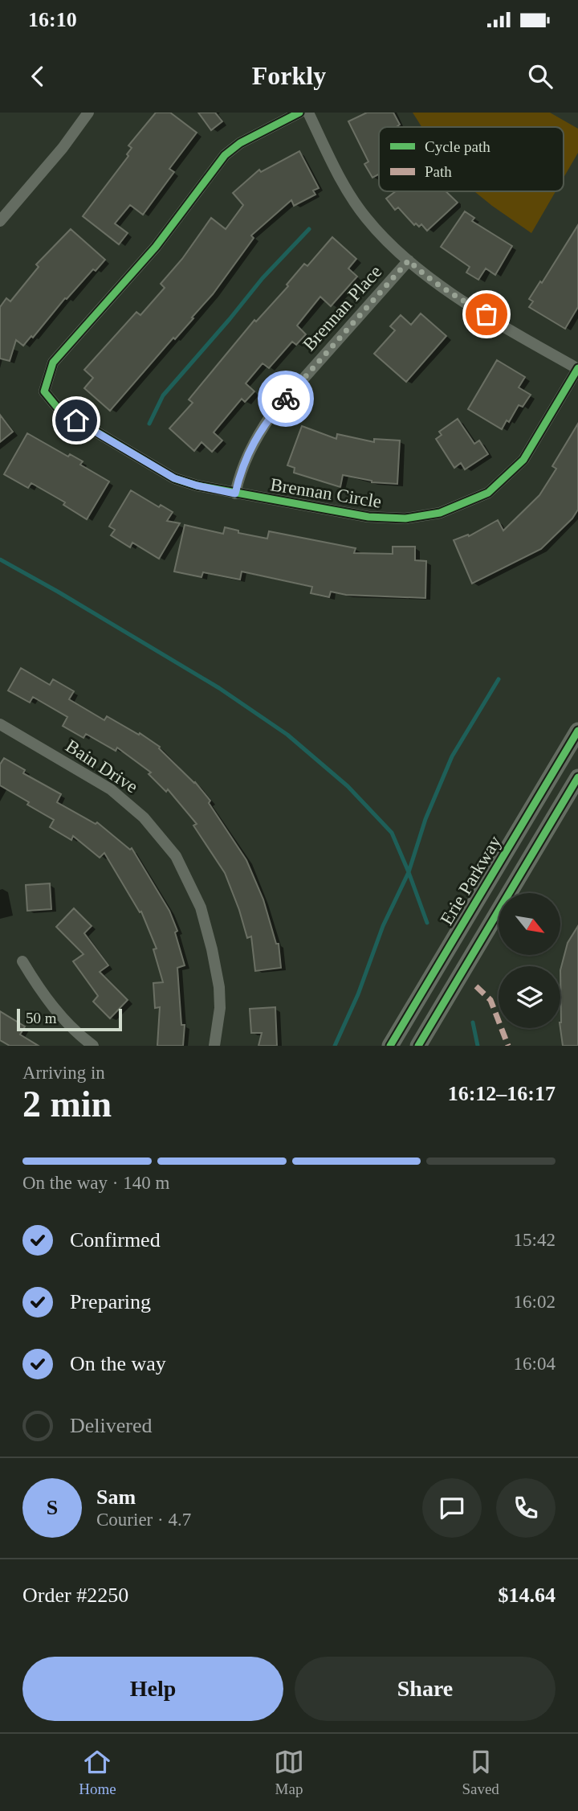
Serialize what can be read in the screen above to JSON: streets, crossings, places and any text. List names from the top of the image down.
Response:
{
  "streets": {
    "main road": ["Erie Parkway"],
    "street": ["Brennan Place", "Brennan Circle", "Bain Drive"]
  },
  "crossings": [
    ["Brennan Place", "Brennan Circle"]
  ],
  "legend": ["Cycle path", "Path"],
  "scale_bar": "50 m",
  "north": "bottom right",
  "page": {
    "status": "16:10",
    "header": "Forkly",
    "scale": "50 m",
    "heading": ["2 min", "Arriving in", "16:12–16:17"],
    "panel": [
      "Sam",
      "Courier · 4.7",
      "Order #2250",
      "$14.64"
    ],
    "bar": "On the way · 140 m",
    "list": [
      ["Confirmed", "15:42"],
      ["Preparing", "16:02"],
      ["On the way", "16:04"],
      "Delivered"
    ],
    "round": "S",
    "buttons": ["Help", "Share"],
    "tabs": ["Home", "Map", "Saved"]
  }
}
